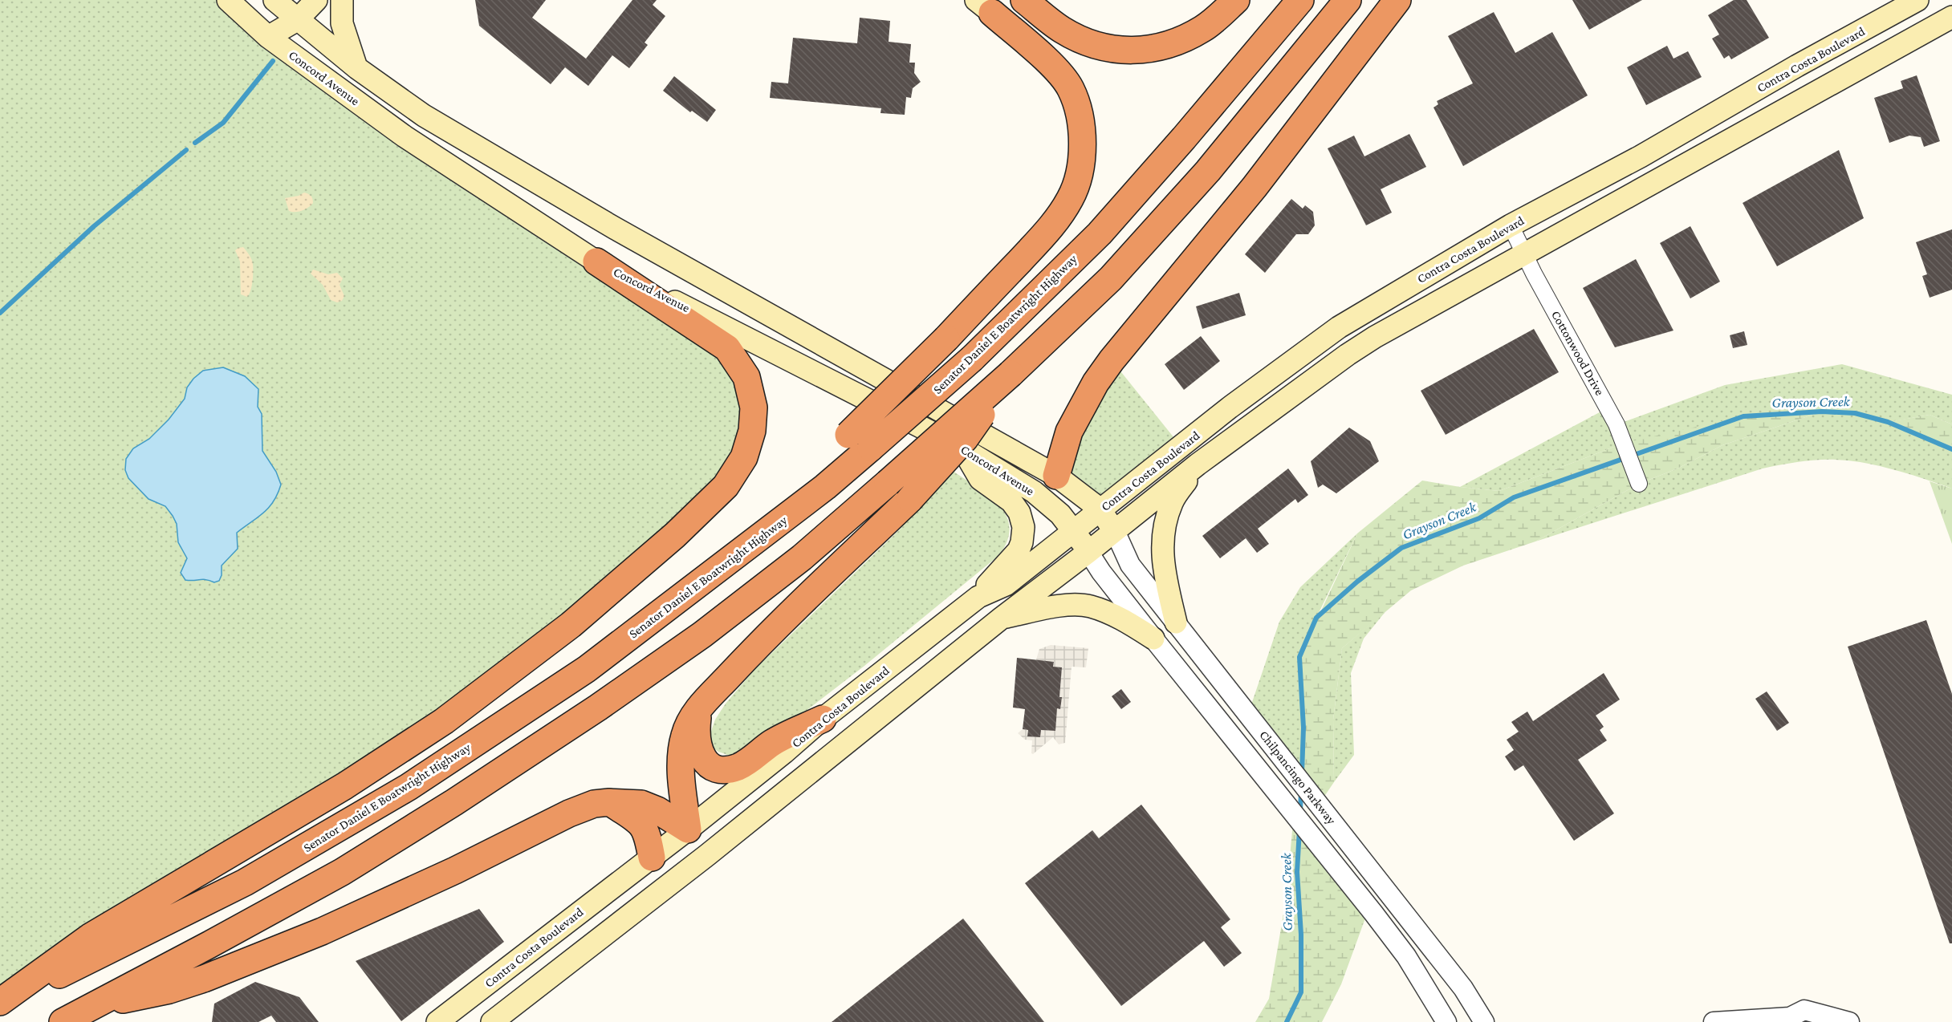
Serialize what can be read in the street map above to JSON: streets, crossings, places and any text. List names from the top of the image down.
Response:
{
  "streets": {
    "highway": ["Senator Daniel E Boatwright Highway"],
    "main road": ["Contra Costa Boulevard", "Concord Avenue"],
    "street": ["Cottonwood Drive", "Chilpancingo Parkway"]
  },
  "crossings": [
    ["Contra Costa Boulevard", "Concord Avenue"],
    ["Contra Costa Boulevard", "Cottonwood Drive"],
    ["Contra Costa Boulevard", "Chilpancingo Parkway"],
    ["Concord Avenue", "Chilpancingo Parkway"]
  ],
  "water": ["Grayson Creek"]
}
